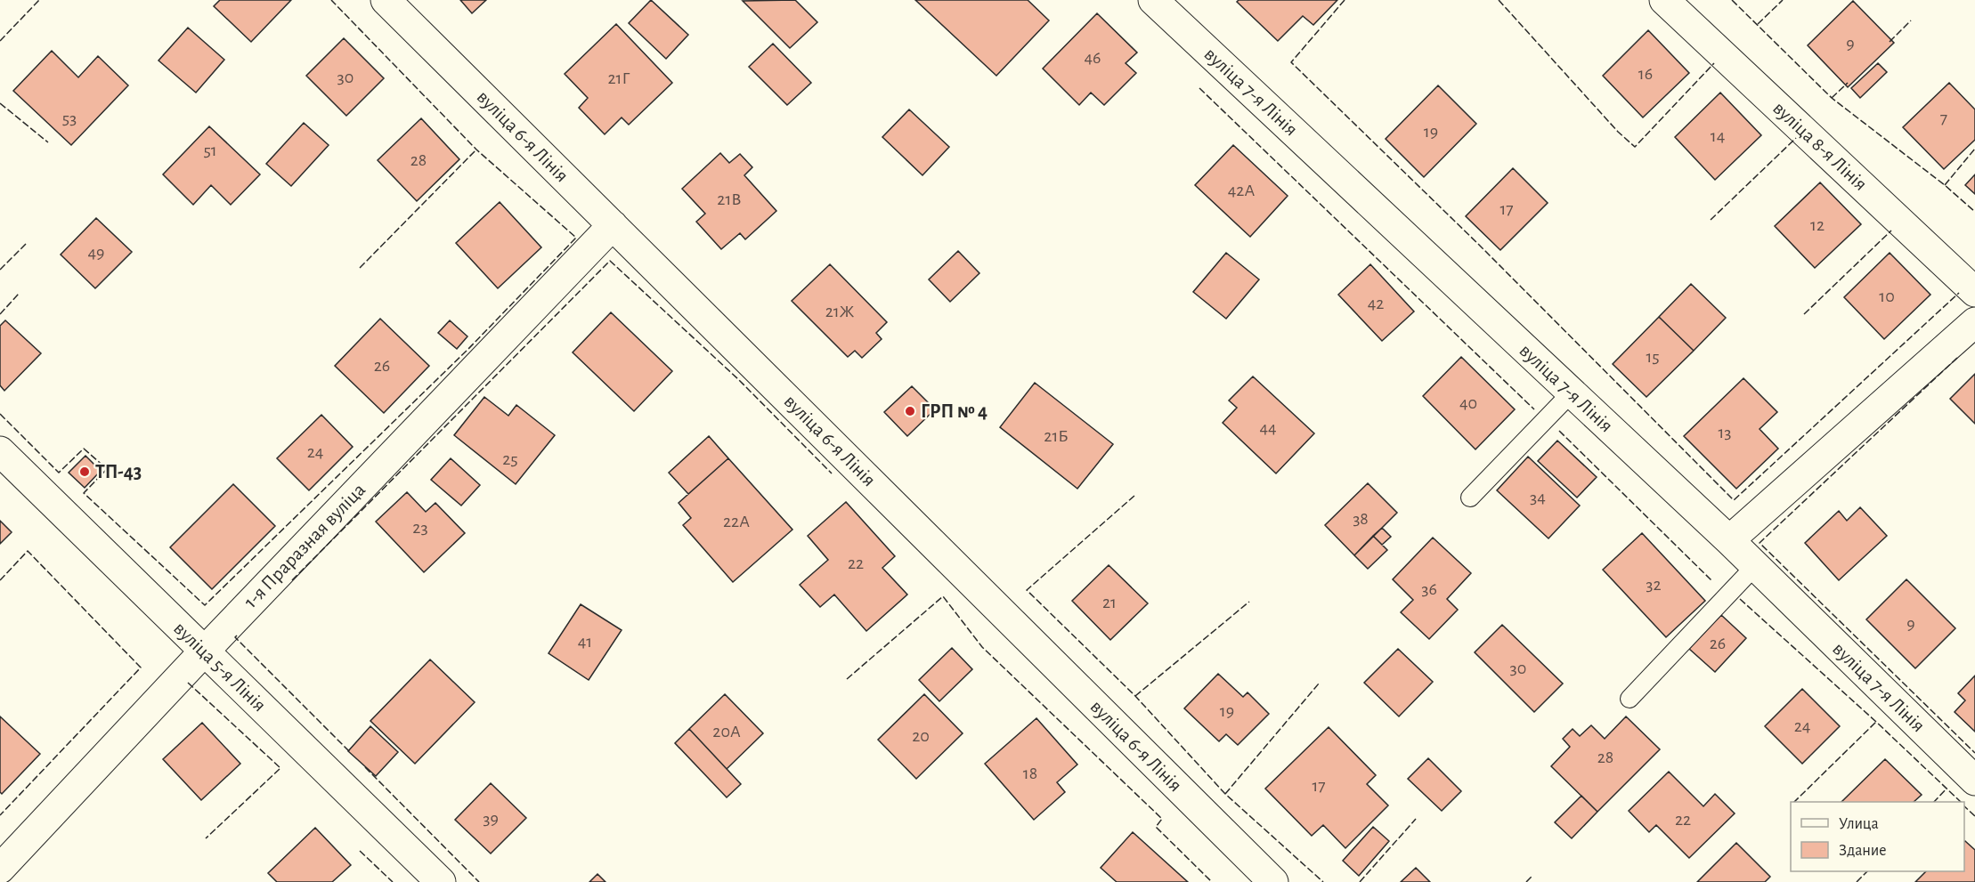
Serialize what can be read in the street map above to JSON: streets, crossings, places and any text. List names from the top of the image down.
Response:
{
  "streets": {
    "street": [
      "вуліца 7-я Лінія",
      "вуліца 6-я Лінія",
      "вуліца 8-я Лінія",
      "1-я Праразная вуліца",
      "вуліца 5-я Лінія"
    ]
  },
  "crossings": [
    ["вуліца 6-я Лінія", "1-я Праразная вуліца"],
    ["1-я Праразная вуліца", "вуліца 5-я Лінія"]
  ],
  "places": ["ГРП № 4", "ТП-43"],
  "house_numbers": [
    "9",
    "46",
    "16",
    "30",
    "21Г",
    "53",
    "7",
    "19",
    "14",
    "51",
    "28",
    "42А",
    "21В",
    "17",
    "12",
    "49",
    "10",
    "42",
    "21Ж",
    "15",
    "26",
    "40",
    "44",
    "13",
    "21Б",
    "24",
    "25",
    "34",
    "38",
    "22А",
    "23",
    "22",
    "32",
    "36",
    "21",
    "9",
    "41",
    "26",
    "30",
    "19",
    "24",
    "20А",
    "20",
    "28",
    "18",
    "17",
    "39",
    "22"
  ],
  "legend": ["Улица", "Здание"]
}
